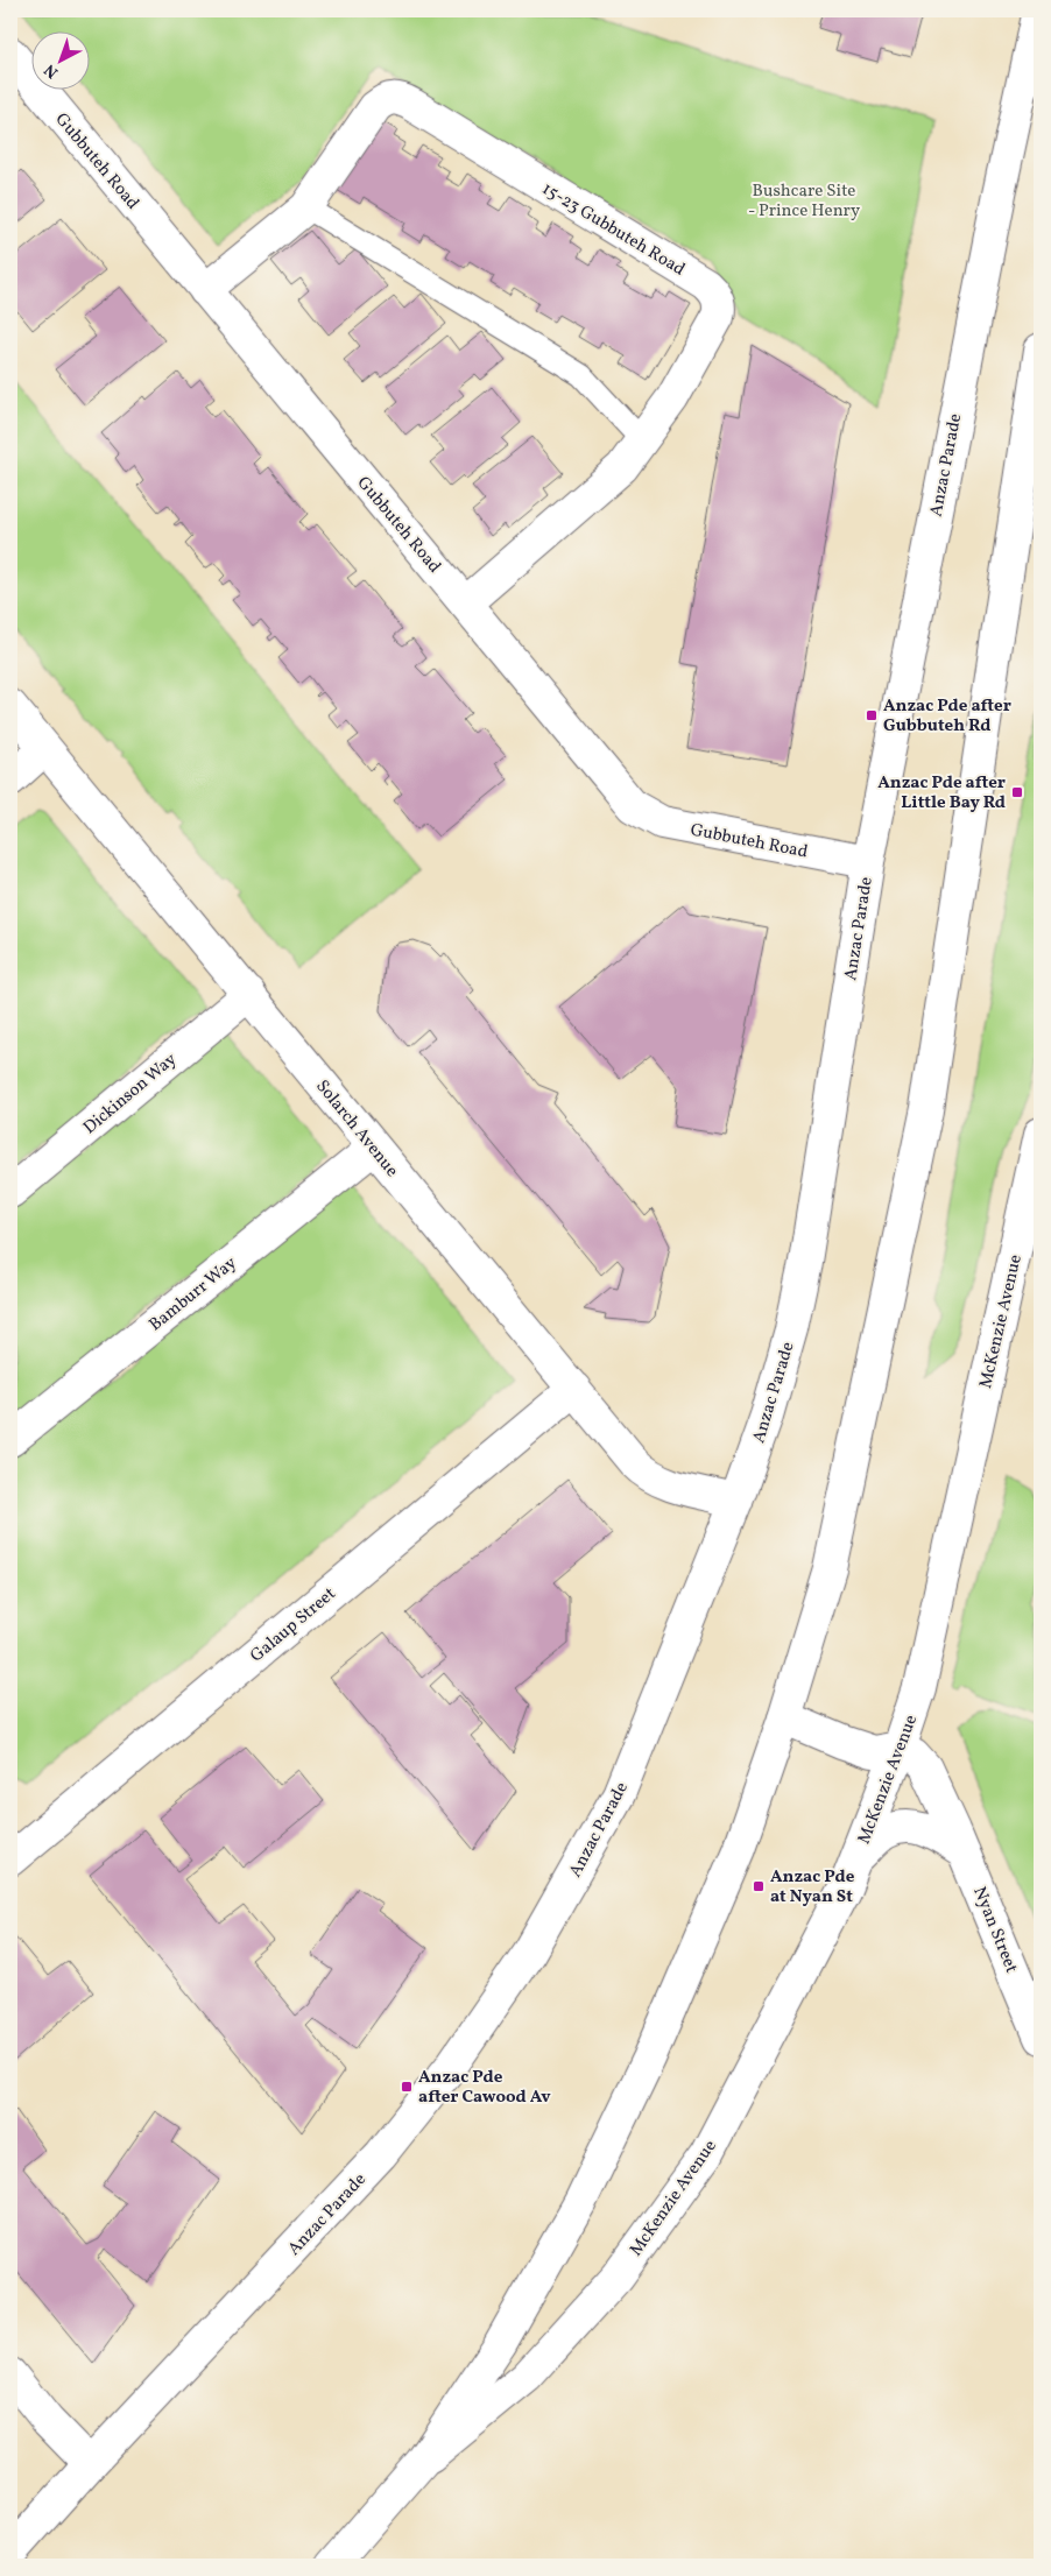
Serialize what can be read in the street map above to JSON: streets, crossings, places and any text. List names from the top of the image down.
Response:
{
  "streets": {
    "street": [
      "Gubbuteh Road",
      "15-23 Gubbuteh Road",
      "Anzac Parade",
      "Dickinson Way",
      "Solarch Avenue",
      "Bamburr Way",
      "McKenzie Avenue",
      "Galaup Street",
      "Nyan Street"
    ]
  },
  "crossings": [
    ["Gubbuteh Road", "15-23 Gubbuteh Road"],
    ["Gubbuteh Road", "Anzac Parade"],
    ["Anzac Parade", "Solarch Avenue"],
    ["Dickinson Way", "Solarch Avenue"],
    ["Solarch Avenue", "Bamburr Way"],
    ["Solarch Avenue", "Galaup Street"],
    ["McKenzie Avenue", "Nyan Street"]
  ],
  "parks": ["Bushcare Site - Prince Henry"],
  "places": {
    "transit": [
      "Anzac Pde after Gubbuteh Rd",
      "Anzac Pde after Little Bay Rd",
      "Anzac Pde at Nyan St",
      "Anzac Pde after Cawood Av"
    ]
  },
  "north": "bottom left"
}
